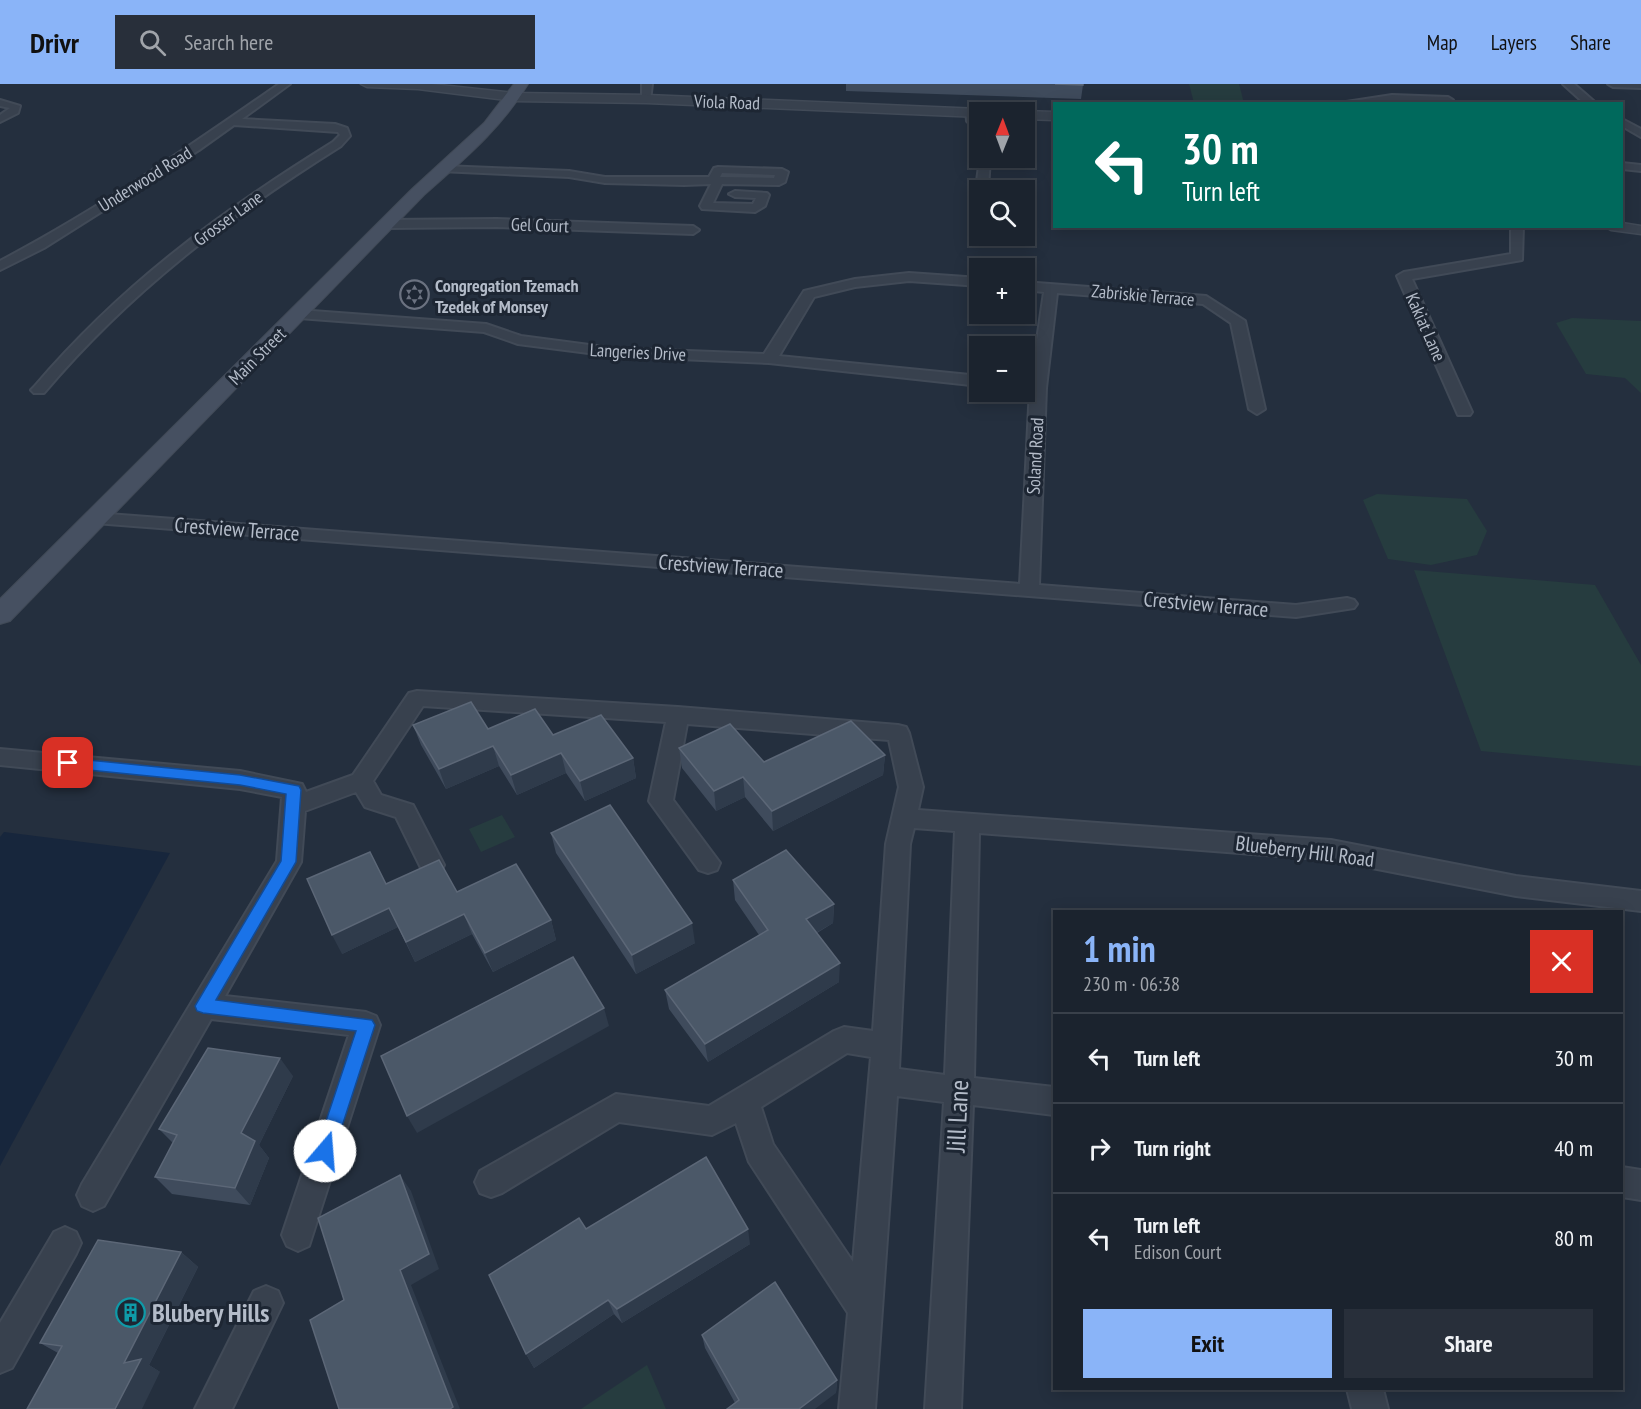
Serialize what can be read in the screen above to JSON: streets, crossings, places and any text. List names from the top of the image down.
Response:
{
  "streets": {
    "main road": ["Main Street"],
    "street": [
      "Viola Road",
      "Underwood Road",
      "Grosser Lane",
      "Gel Court",
      "Zabriskie Terrace",
      "Kakiat Lane",
      "Langeries Drive",
      "Soland Road",
      "Crestview Terrace",
      "Blueberry Hill Road",
      "Jill Lane"
    ]
  },
  "crossings": [
    ["Viola Road", "Main Street"],
    ["Underwood Road", "Grosser Lane"],
    ["Gel Court", "Main Street"],
    ["Zabriskie Terrace", "Soland Road"],
    ["Langeries Drive", "Main Street"],
    ["Main Street", "Crestview Terrace"],
    ["Soland Road", "Crestview Terrace"],
    ["Blueberry Hill Road", "Jill Lane"]
  ],
  "places": {
    "synagogue": ["Congregation Tzemach Tzedek of Monsey"],
    "building": ["Blubery Hills"]
  },
  "north": "top",
  "page": {
    "header": "Drivr",
    "search": "Search here",
    "nav": ["Map", "Layers", "Share"],
    "map_buttons": ["+", "−"],
    "turn": ["30 m", "Turn left"],
    "heading": ["1 min", "230 m · 06:38"],
    "list": [
      {
        "name": "Turn left",
        "value": "30 m"
      },
      {
        "name": "Turn right",
        "value": "40 m"
      },
      {
        "name": "Turn left",
        "note": "Edison Court",
        "value": "80 m"
      }
    ],
    "buttons": ["Exit", "Share"]
  }
}
